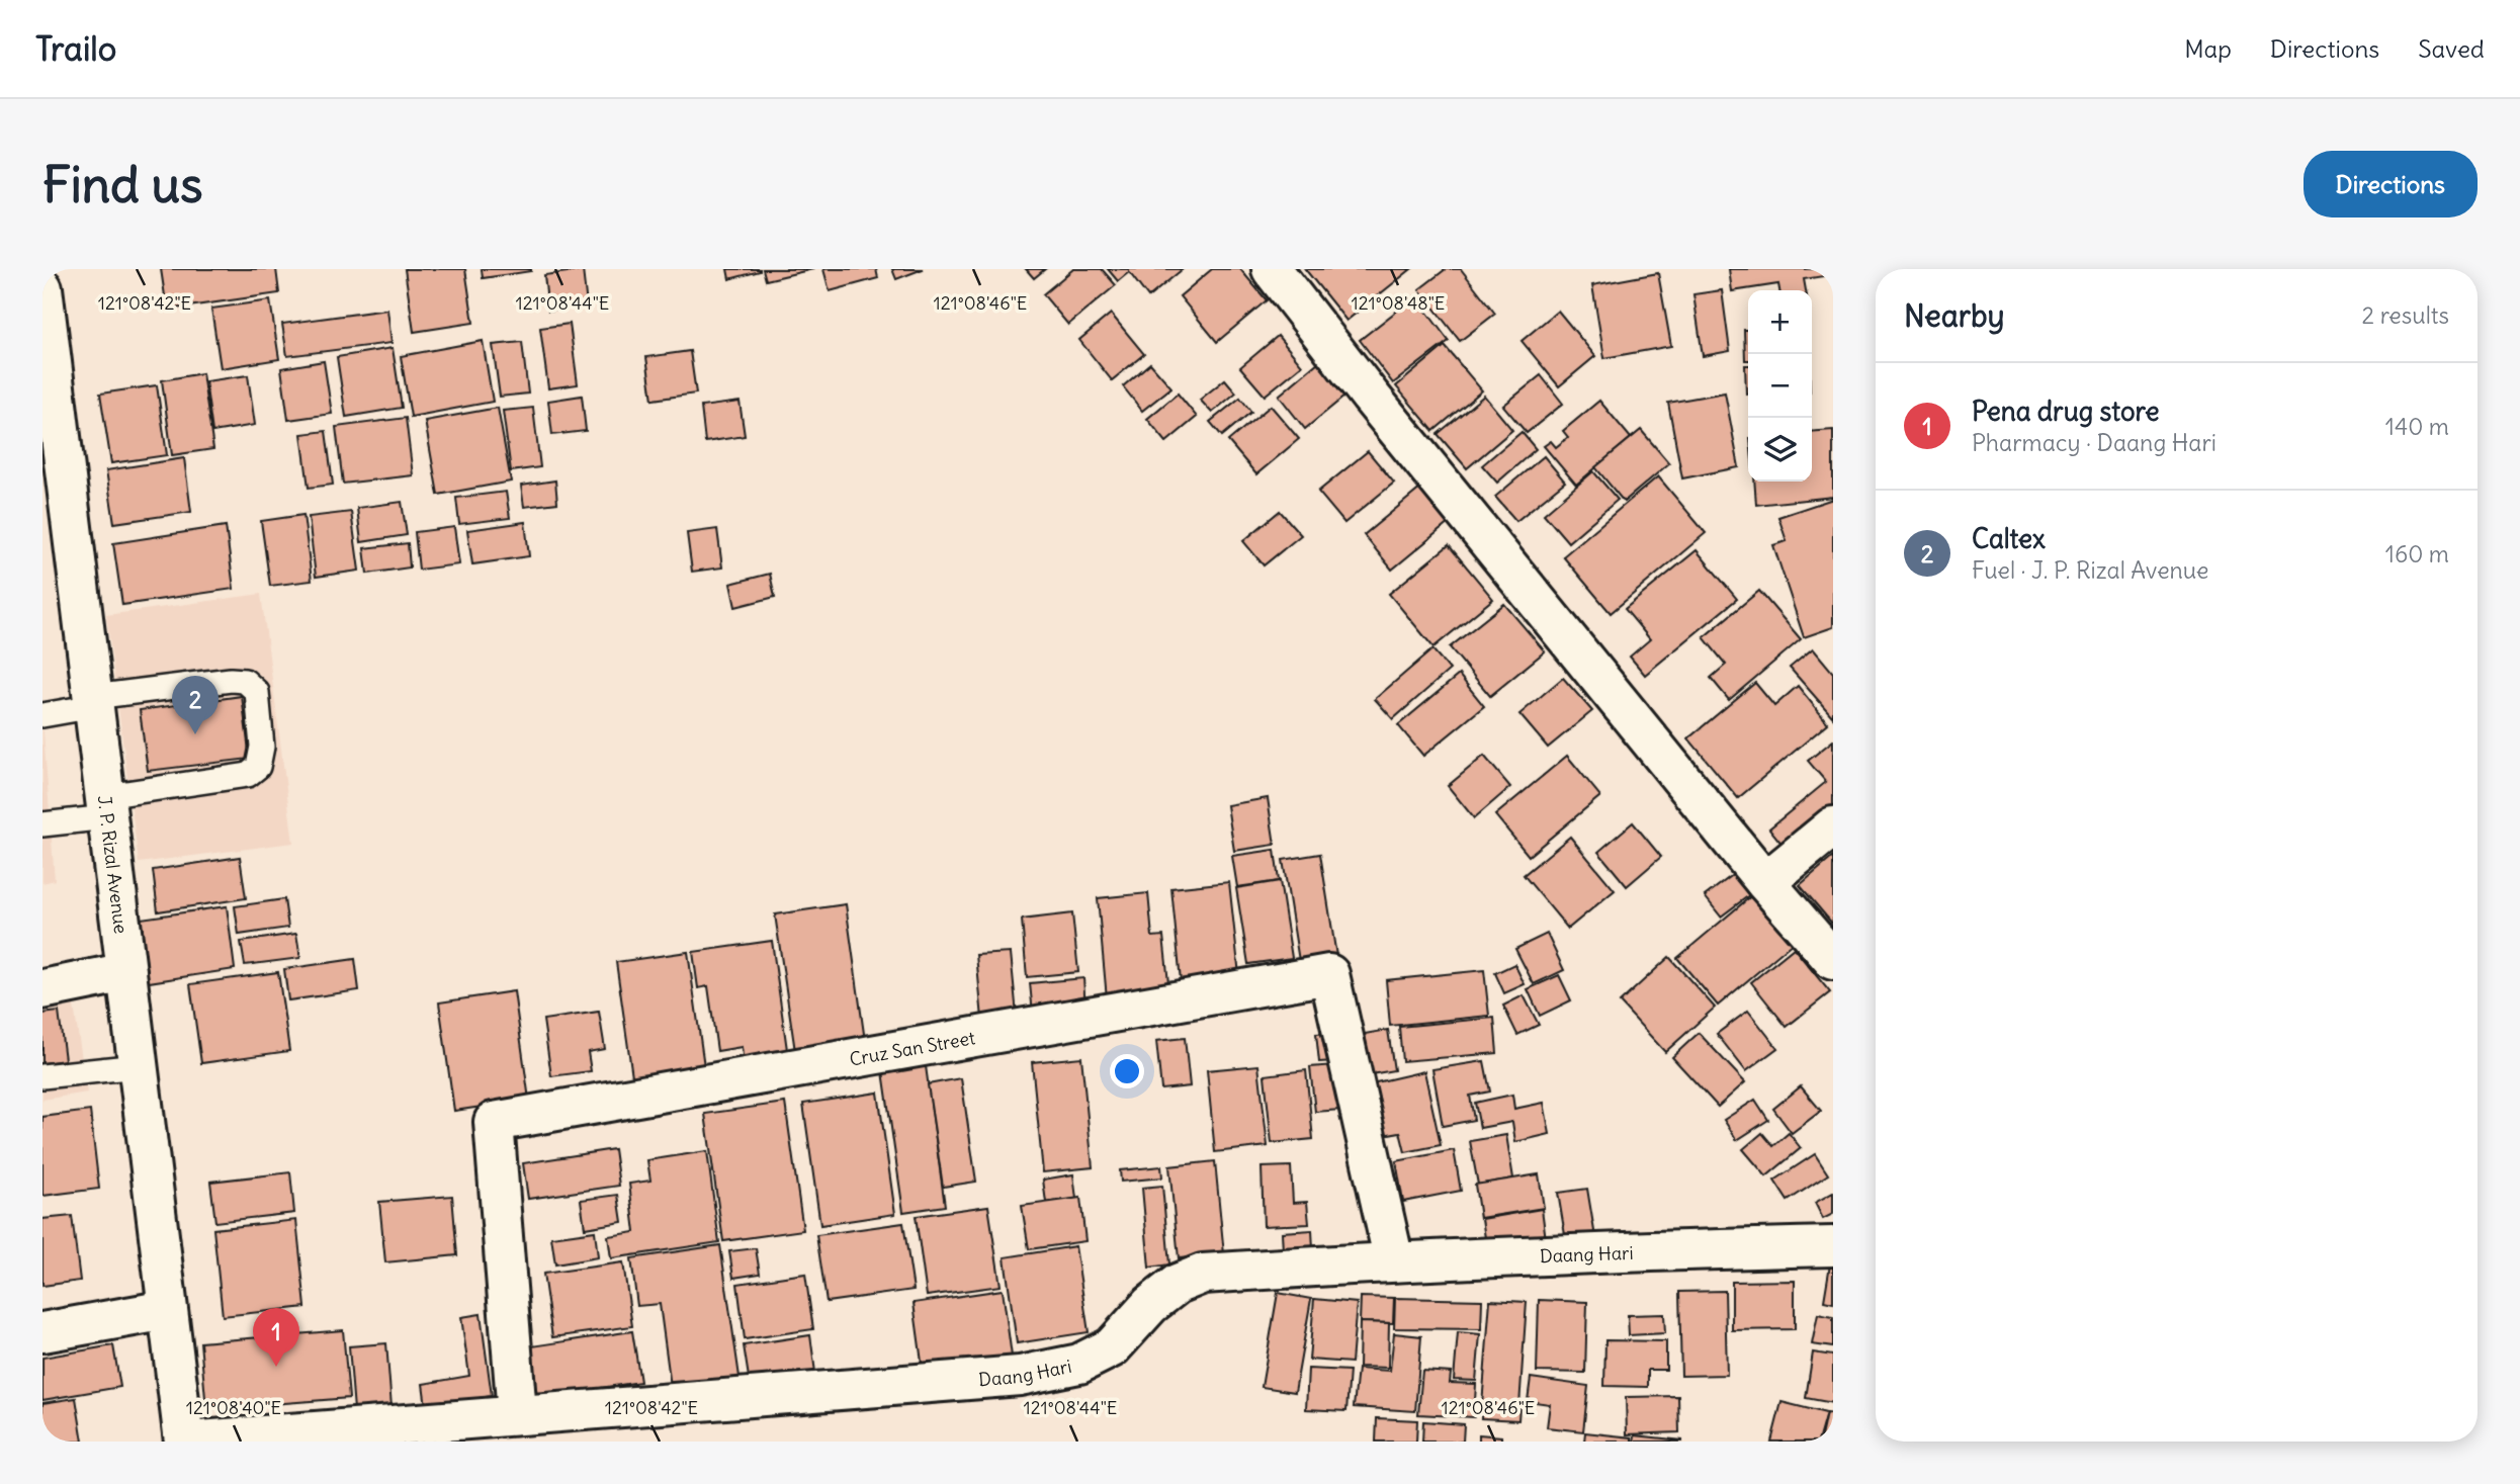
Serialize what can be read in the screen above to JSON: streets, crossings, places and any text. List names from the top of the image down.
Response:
{
  "streets": {
    "street": ["J. P. Rizal Avenue", "Cruz San Street", "Daang Hari"]
  },
  "crossings": [
    ["J. P. Rizal Avenue", "Daang Hari"],
    ["Cruz San Street", "Daang Hari"]
  ],
  "page": {
    "header": "Trailo",
    "nav": ["Map", "Directions", "Saved"],
    "buttons": "Directions",
    "title": "Find us",
    "heading": ["Nearby", "2 results"],
    "map_buttons": ["+", "−"],
    "list": [
      {
        "mark": "1",
        "name": "Pena drug store",
        "note": "Pharmacy · Daang Hari",
        "value": "140 m"
      },
      {
        "mark": "2",
        "name": "Caltex",
        "note": "Fuel · J. P. Rizal Avenue",
        "value": "160 m"
      }
    ],
    "pins": ["2", "1"]
  },
  "coordinates": [
    "121°08'48\"E",
    "121°08'42\"E",
    "121°08'44\"E",
    "121°08'46\"E",
    "121°08'40\"E"
  ]
}
